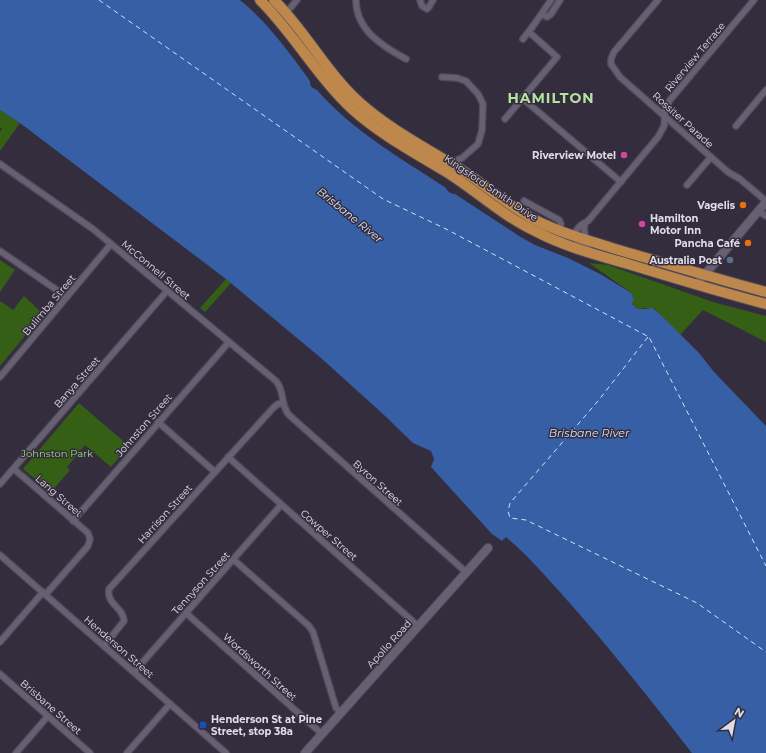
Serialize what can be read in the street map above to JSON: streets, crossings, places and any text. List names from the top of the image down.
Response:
{
  "streets": {
    "highway": ["Kingsford Smith Drive"],
    "street": [
      "Riverview Terrace",
      "Rossiter Parade",
      "McConnell Street",
      "Bulimba Street",
      "Banya Street",
      "Johnston Street",
      "Byron Street",
      "Lang Street",
      "Harrison Street",
      "Cowper Street",
      "Tennyson Street",
      "Apollo Road",
      "Henderson Street",
      "Wordsworth Street",
      "Brisbane Street"
    ]
  },
  "crossings": [
    ["Riverview Terrace", "Rossiter Parade"],
    ["Riverview Terrace", "Kingsford Smith Drive"],
    ["McConnell Street", "Bulimba Street"],
    ["McConnell Street", "Banya Street"],
    ["McConnell Street", "Johnston Street"],
    ["McConnell Street", "Byron Street"],
    ["McConnell Street", "Harrison Street"],
    ["Banya Street", "Lang Street"],
    ["Johnston Street", "Lang Street"],
    ["Byron Street", "Harrison Street"],
    ["Byron Street", "Apollo Road"],
    ["Lang Street", "Henderson Street"],
    ["Harrison Street", "Cowper Street"],
    ["Harrison Street", "Henderson Street"],
    ["Cowper Street", "Tennyson Street"],
    ["Cowper Street", "Apollo Road"],
    ["Tennyson Street", "Henderson Street"],
    ["Tennyson Street", "Wordsworth Street"],
    ["Apollo Road", "Wordsworth Street"]
  ],
  "districts": ["HAMILTON"],
  "water": ["Brisbane River"],
  "parks": ["Johnston Park"],
  "places": {
    "other": [
      "Riverview Motel",
      "Vagelis",
      "Hamilton Motor Inn",
      "Pancha Café",
      "Australia Post"
    ],
    "transit": ["Henderson St at Pine Street, stop 38a"]
  },
  "north": "top right"
}
